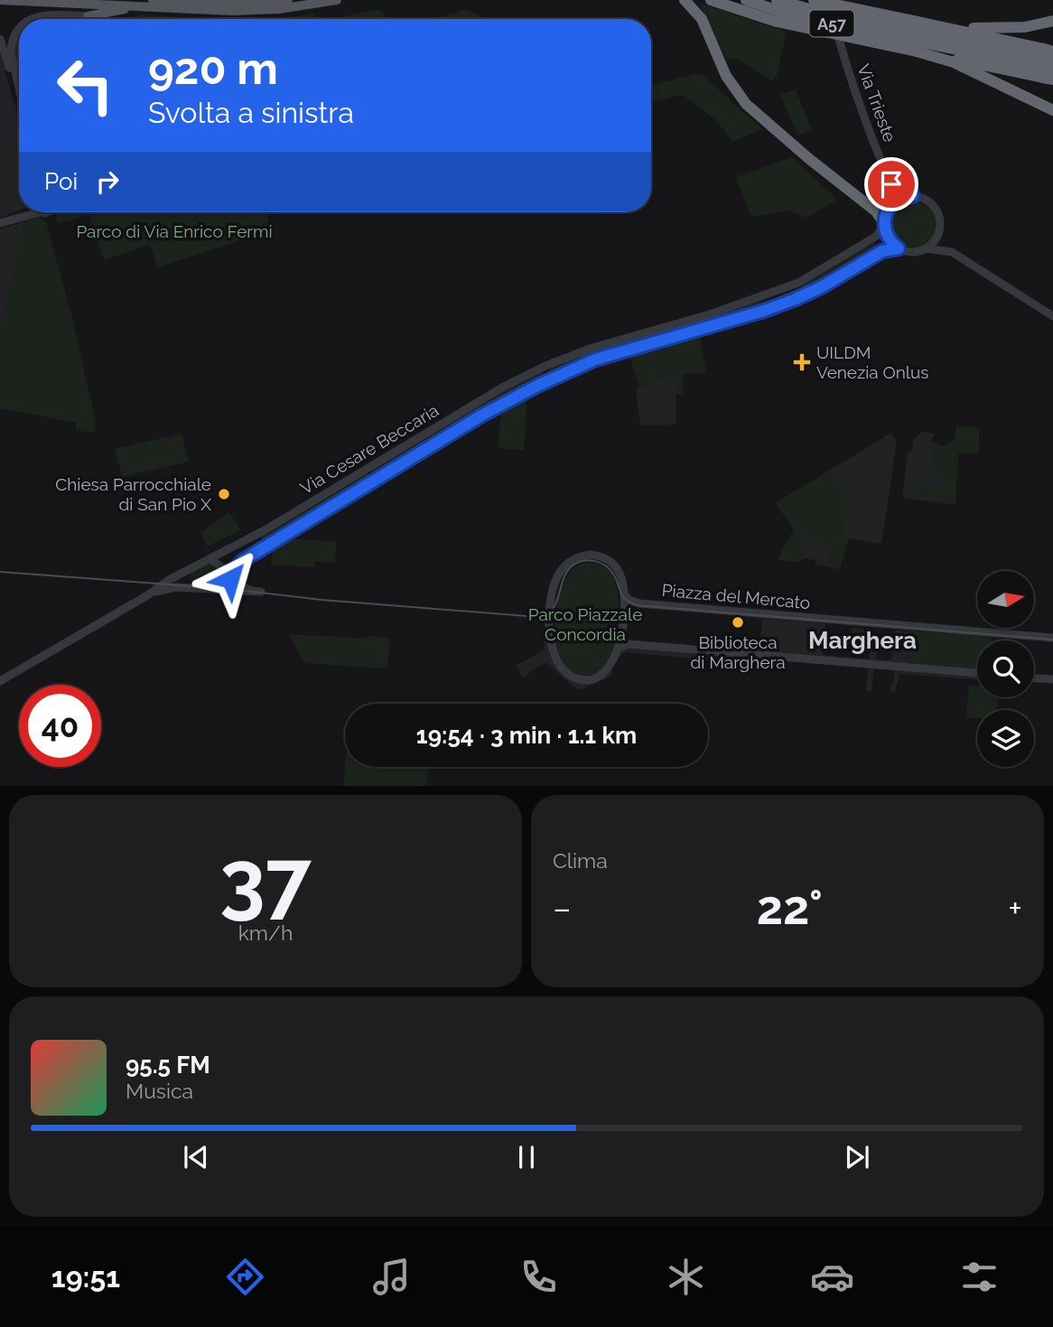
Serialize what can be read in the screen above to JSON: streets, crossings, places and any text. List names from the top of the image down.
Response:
{
  "streets": {
    "highway": ["A57"],
    "street": ["Via Trieste", "Via Cesare Beccaria", "Piazza del Mercato"]
  },
  "crossings": [
    ["Via Trieste", "Via Cesare Beccaria"]
  ],
  "districts": ["Marghera"],
  "parks": ["Parco di Via Enrico Fermi", "Parco Piazzale Concordia"],
  "places": {
    "health": ["UILDM Venezia Onlus"],
    "other": ["Chiesa Parrocchiale di San Pio X", "Biblioteca di Marghera"]
  },
  "north": "right",
  "page": {
    "turn": ["920 m", "Svolta a sinistra"],
    "then": "Poi",
    "limit": "40",
    "trip": "19:54 · 3 min · 1.1 km",
    "tile": [
      ["37", "km/h"],
      "Clima"
    ],
    "heat": ["−", "22°", "+"],
    "song": ["95.5 FM", "Musica"],
    "tabs": "19:51"
  }
}
